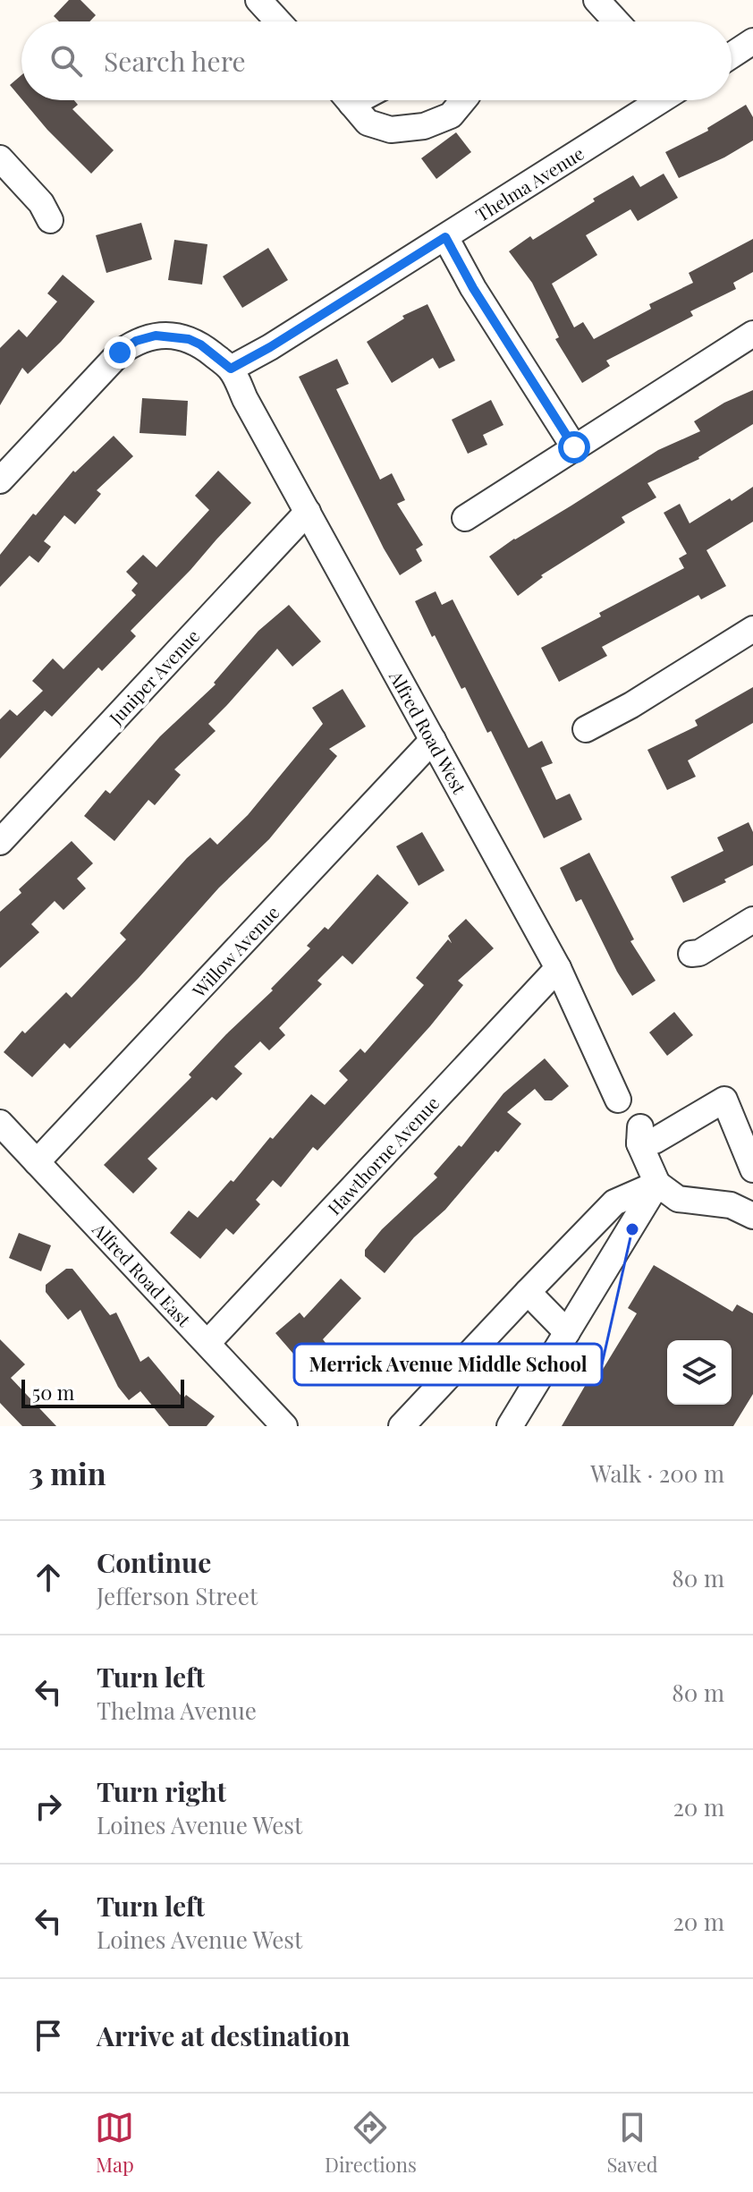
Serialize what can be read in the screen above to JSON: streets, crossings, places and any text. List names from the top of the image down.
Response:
{
  "streets": {
    "street": [
      "Thelma Avenue",
      "Juniper Avenue",
      "Alfred Road West",
      "Willow Avenue",
      "Hawthorne Avenue",
      "Alfred Road East"
    ]
  },
  "crossings": [
    ["Thelma Avenue", "Alfred Road West"],
    ["Juniper Avenue", "Alfred Road West"],
    ["Alfred Road West", "Willow Avenue"],
    ["Alfred Road West", "Hawthorne Avenue"],
    ["Willow Avenue", "Alfred Road East"],
    ["Hawthorne Avenue", "Alfred Road East"]
  ],
  "places": ["Merrick Avenue Middle School"],
  "scale_bar": "50 m",
  "page": {
    "search": "Search here",
    "scale": "50 m",
    "heading": ["3 min", "Walk · 200 m"],
    "list": [
      ["Continue", "Jefferson Street", "80 m"],
      ["Turn left", "Thelma Avenue", "80 m"],
      ["Turn right", "Loines Avenue West", "20 m"],
      ["Turn left", "Loines Avenue West", "20 m"],
      "Arrive at destination"
    ],
    "nav": ["Map", "Directions", "Saved"]
  }
}
